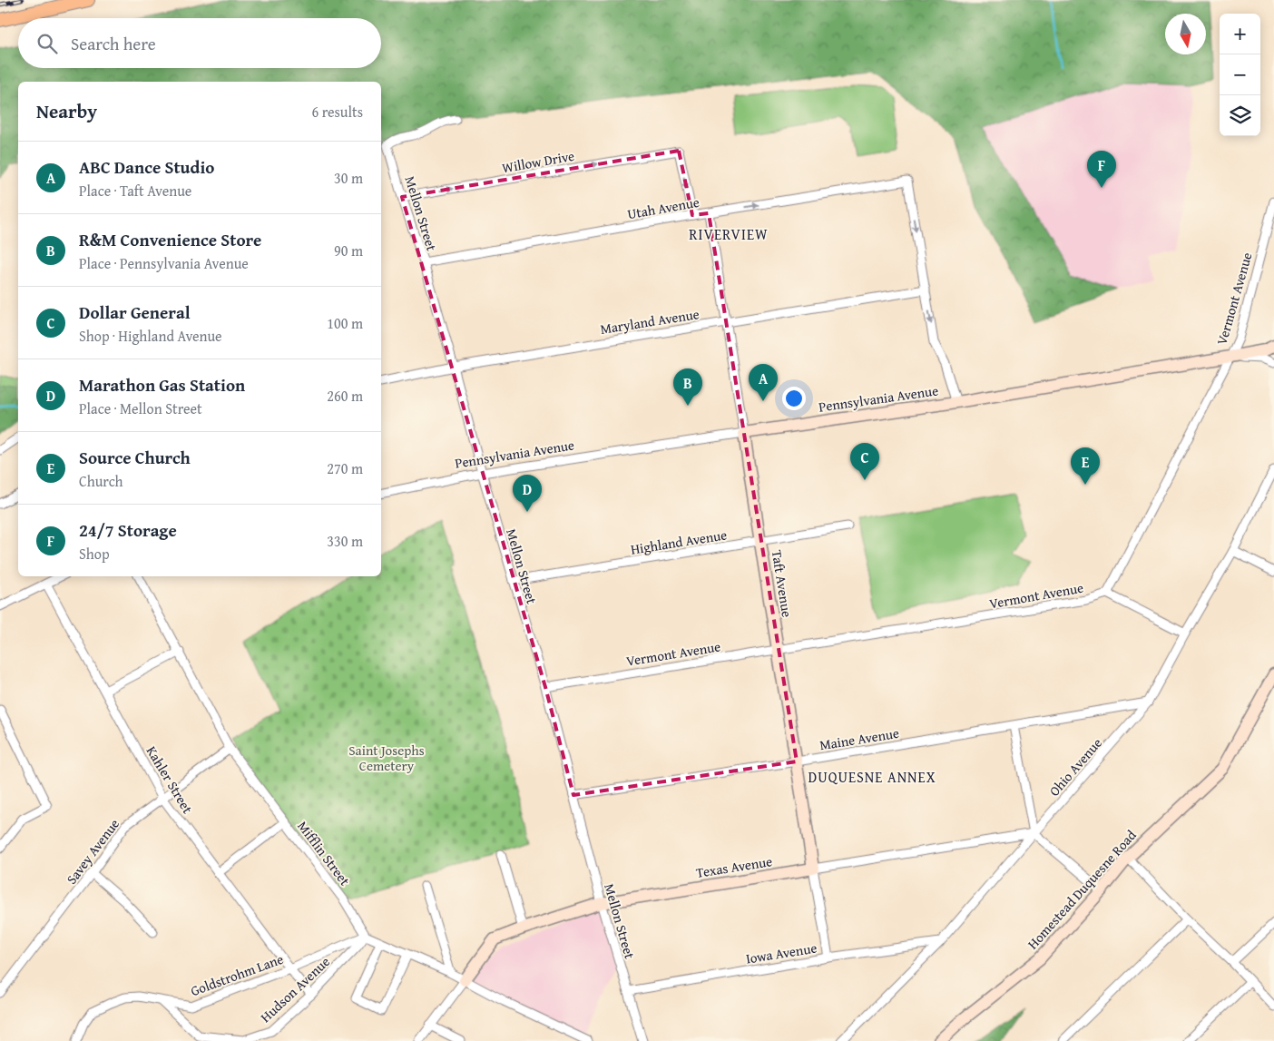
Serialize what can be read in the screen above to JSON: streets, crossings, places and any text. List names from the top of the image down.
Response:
{
  "streets": {
    "street": [
      "Willow Drive",
      "Utah Avenue",
      "Mellon Street",
      "Vermont Avenue",
      "Maryland Avenue",
      "Pennsylvania Avenue",
      "Highland Avenue",
      "Taft Avenue",
      "Maine Avenue",
      "Ohio Avenue",
      "Kahler Street",
      "Savey Avenue",
      "Mifflin Street",
      "Texas Avenue",
      "Homestead Duquesne Road",
      "Iowa Avenue",
      "Goldstrohm Lane",
      "Hudson Avenue"
    ]
  },
  "crossings": [
    ["Willow Drive", "Utah Avenue"],
    ["Willow Drive", "Mellon Street"],
    ["Utah Avenue", "Mellon Street"],
    ["Utah Avenue", "Maryland Avenue"],
    ["Utah Avenue", "Taft Avenue"],
    ["Mellon Street", "Vermont Avenue"],
    ["Mellon Street", "Maryland Avenue"],
    ["Mellon Street", "Pennsylvania Avenue"],
    ["Mellon Street", "Highland Avenue"],
    ["Mellon Street", "Maine Avenue"],
    ["Mellon Street", "Texas Avenue"],
    ["Mellon Street", "Iowa Avenue"],
    ["Vermont Avenue", "Pennsylvania Avenue"],
    ["Vermont Avenue", "Taft Avenue"],
    ["Maryland Avenue", "Taft Avenue"],
    ["Pennsylvania Avenue", "Taft Avenue"],
    ["Highland Avenue", "Taft Avenue"],
    ["Taft Avenue", "Maine Avenue"],
    ["Taft Avenue", "Texas Avenue"],
    ["Taft Avenue", "Iowa Avenue"],
    ["Maine Avenue", "Ohio Avenue"],
    ["Ohio Avenue", "Texas Avenue"],
    ["Ohio Avenue", "Iowa Avenue"],
    ["Kahler Street", "Savey Avenue"],
    ["Kahler Street", "Goldstrohm Lane"],
    ["Kahler Street", "Hudson Avenue"],
    ["Savey Avenue", "Mifflin Street"],
    ["Mifflin Street", "Goldstrohm Lane"],
    ["Mifflin Street", "Hudson Avenue"],
    ["Goldstrohm Lane", "Hudson Avenue"]
  ],
  "one_way": ["Willow Drive"],
  "districts": ["RIVERVIEW", "DUQUESNE ANNEX"],
  "parks": ["Saint Josephs Cemetery"],
  "north": "bottom",
  "page": {
    "map_buttons": ["+", "−"],
    "search": "Search here",
    "heading": ["Nearby", "6 results"],
    "list": [
      {
        "mark": "A",
        "name": "ABC Dance Studio",
        "note": "Place · Taft Avenue",
        "value": "30 m"
      },
      {
        "mark": "B",
        "name": "R&M Convenience Store",
        "note": "Place · Pennsylvania Avenue",
        "value": "90 m"
      },
      {
        "mark": "C",
        "name": "Dollar General",
        "note": "Shop · Highland Avenue",
        "value": "100 m"
      },
      {
        "mark": "D",
        "name": "Marathon Gas Station",
        "note": "Place · Mellon Street",
        "value": "260 m"
      },
      {
        "mark": "E",
        "name": "Source Church",
        "note": "Church",
        "value": "270 m"
      },
      {
        "mark": "F",
        "name": "24/7 Storage",
        "note": "Shop",
        "value": "330 m"
      }
    ],
    "pins": [
      "F",
      "A",
      "B",
      "C",
      "E",
      "D"
    ]
  }
}
